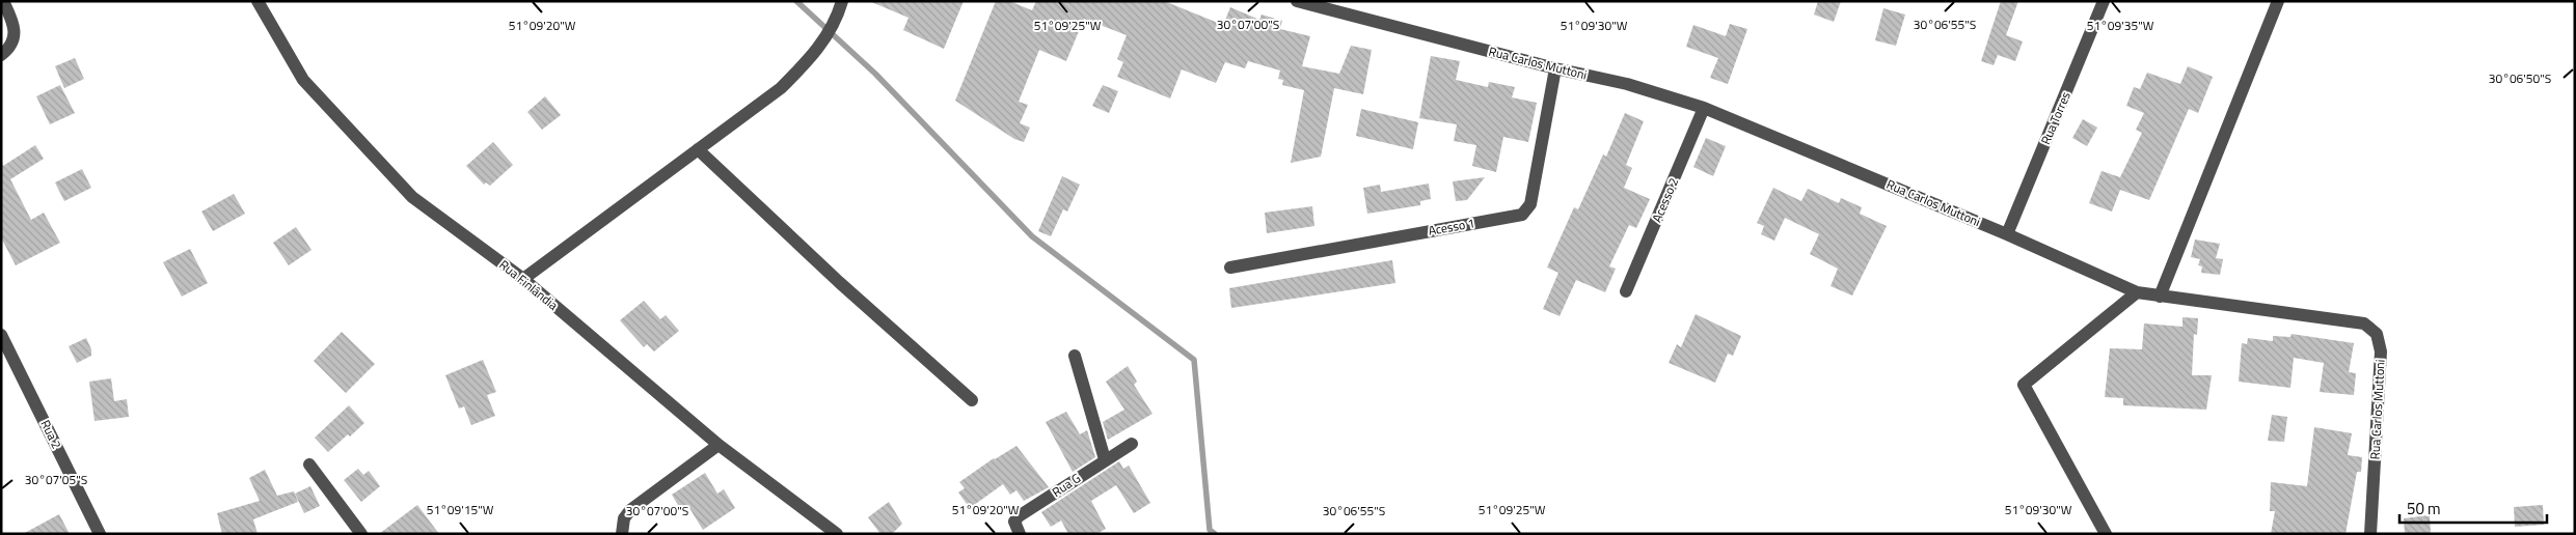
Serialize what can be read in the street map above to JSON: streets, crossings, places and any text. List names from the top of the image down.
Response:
{
  "streets": {
    "street": [
      "Rua Carlos Muttoni",
      "Rua Torres",
      "Acesso 2",
      "Acesso 1",
      "Rua Finlândia",
      "Rua 2",
      "Rua G"
    ]
  },
  "crossings": [
    ["Rua Carlos Muttoni", "Rua Torres"],
    ["Rua Carlos Muttoni", "Acesso 2"],
    ["Rua Carlos Muttoni", "Acesso 1"]
  ],
  "scale_bar": "50 m",
  "coordinates": [
    "30°07'00\"S",
    "30°06'55\"S",
    "51°09'30\"W",
    "51°09'20\"W",
    "51°09'25\"W",
    "51°09'35\"W",
    "30°06'50\"S",
    "30°07'05\"S",
    "51°09'15\"W"
  ]
}
